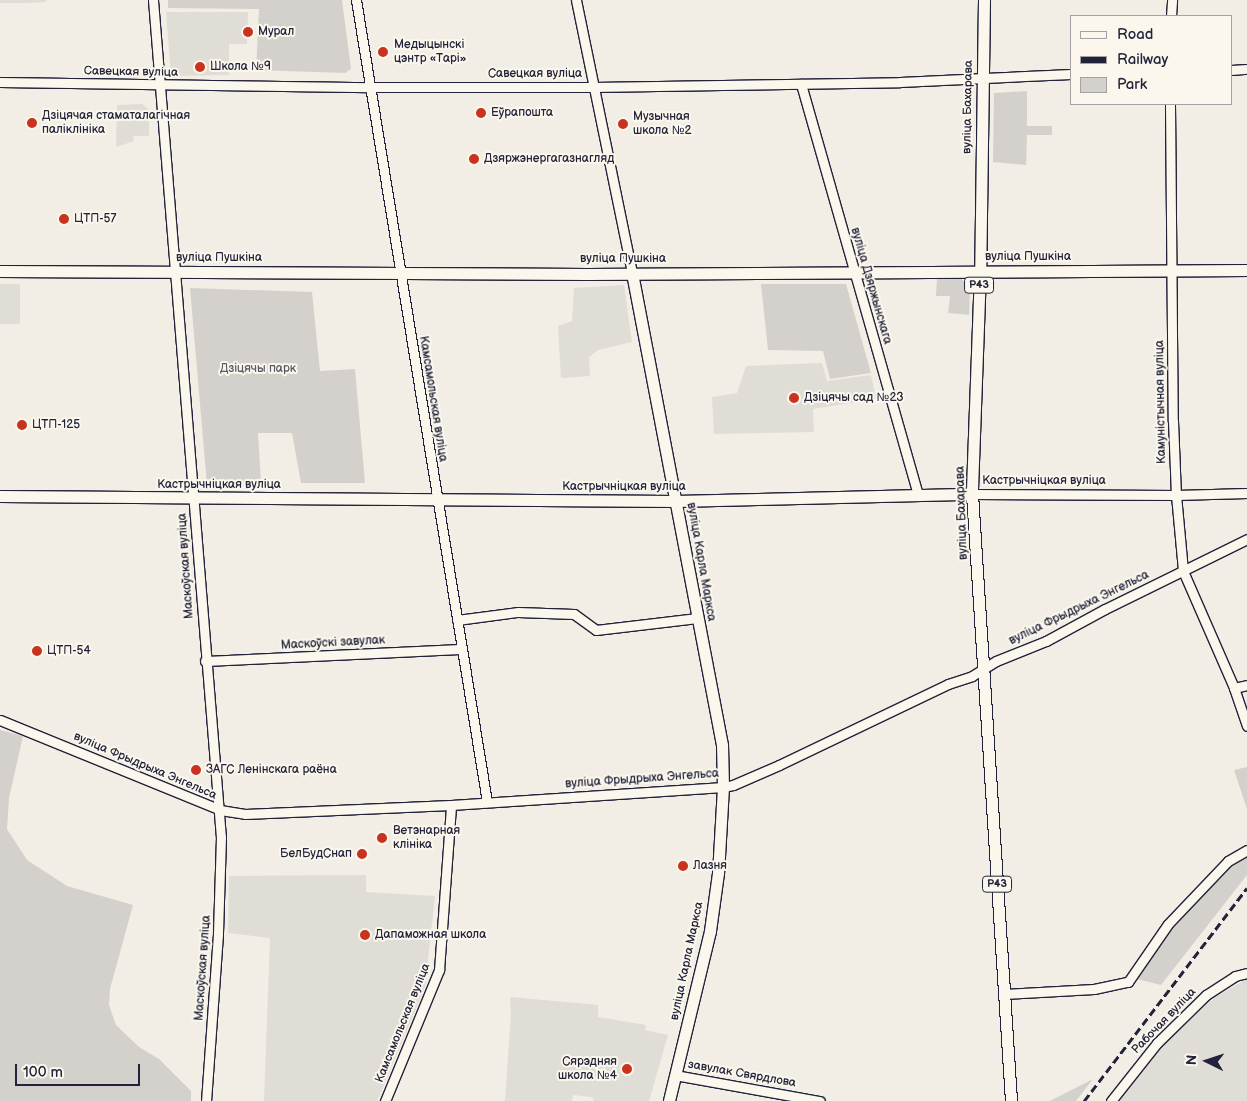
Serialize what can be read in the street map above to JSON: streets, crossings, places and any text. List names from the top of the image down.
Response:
{
  "streets": {
    "main road": [
      "вуліца Бахарава",
      "вуліца Пушкіна",
      "Р43",
      "Кастрычніцкая вуліца",
      "вуліца Карла Маркса"
    ],
    "street": [
      "Савецкая вуліца",
      "вуліца Дзяржынскага",
      "Камсамольская вуліца",
      "Камуністычная вуліца",
      "Маскоўская вуліца",
      "вуліца Фрыдрыха Энгельса",
      "Маскоўскі завулак",
      "Рабочая вуліца",
      "завулак Свярдлова"
    ]
  },
  "crossings": [
    ["Савецкая вуліца", "вуліца Бахарава"],
    ["Савецкая вуліца", "вуліца Дзяржынскага"],
    ["Савецкая вуліца", "Камсамольская вуліца"],
    ["Савецкая вуліца", "вуліца Карла Маркса"],
    ["Савецкая вуліца", "Маскоўская вуліца"],
    ["вуліца Бахарава", "вуліца Пушкіна"],
    ["вуліца Бахарава", "Кастрычніцкая вуліца"],
    ["вуліца Бахарава", "вуліца Фрыдрыха Энгельса"],
    ["вуліца Пушкіна", "вуліца Дзяржынскага"],
    ["вуліца Пушкіна", "Камсамольская вуліца"],
    ["вуліца Пушкіна", "Камуністычная вуліца"],
    ["вуліца Пушкіна", "вуліца Карла Маркса"],
    ["вуліца Пушкіна", "Маскоўская вуліца"],
    ["вуліца Дзяржынскага", "Кастрычніцкая вуліца"],
    ["Камсамольская вуліца", "Кастрычніцкая вуліца"],
    ["Камсамольская вуліца", "вуліца Фрыдрыха Энгельса"],
    ["Камсамольская вуліца", "Маскоўскі завулак"],
    ["Камуністычная вуліца", "Кастрычніцкая вуліца"],
    ["Камуністычная вуліца", "вуліца Фрыдрыха Энгельса"],
    ["Кастрычніцкая вуліца", "вуліца Карла Маркса"],
    ["Кастрычніцкая вуліца", "Маскоўская вуліца"],
    ["вуліца Карла Маркса", "вуліца Фрыдрыха Энгельса"],
    ["вуліца Карла Маркса", "завулак Свярдлова"],
    ["Маскоўская вуліца", "вуліца Фрыдрыха Энгельса"],
    ["Маскоўская вуліца", "Маскоўскі завулак"]
  ],
  "parks": ["Дзіцячы парк"],
  "places": [
    "Мурал",
    "Медыцынскі цэнтр «Тарі»",
    "Школа №9",
    "Еўрапошта",
    "Дзіцячая стаматалагічная паліклініка",
    "Музычная школа №2",
    "Дзяржэнергагазнагляд",
    "ЦТП-57",
    "Дзіцячы сад №23",
    "ЦТП-125",
    "ЦТП-54",
    "ЗАГС Ленінскага раёна",
    "Ветэнарная клініка",
    "БелБудСнап",
    "Лазня",
    "Дапаможная школа",
    "Сярэдняя школа №4"
  ],
  "legend": ["Road", "Railway", "Park"],
  "scale_bar": "100 m",
  "north": "left"
}
